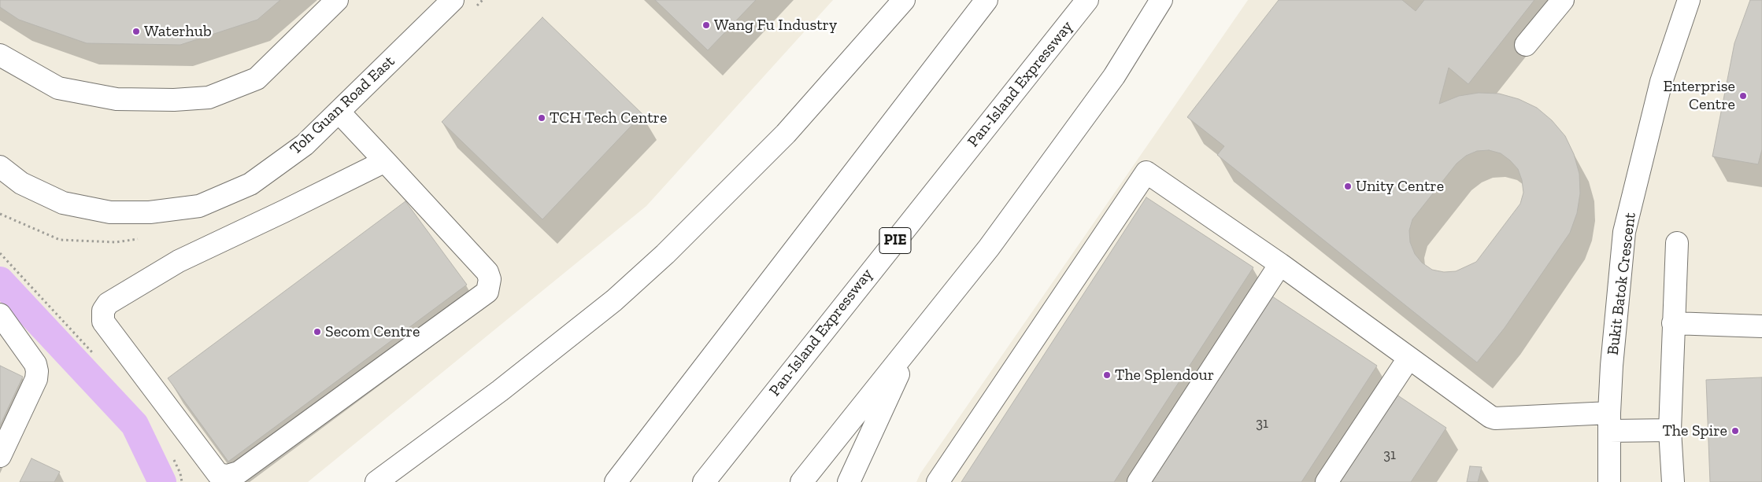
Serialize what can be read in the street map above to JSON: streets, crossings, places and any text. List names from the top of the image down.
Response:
{
  "streets": {
    "main road": [
      "Pan-Island Expressway",
      "Toh Guan Road East",
      "PIE",
      "Bukit Batok Crescent"
    ]
  },
  "places": [
    "Wang Fu Industry",
    "Waterhub",
    "Enterprise Centre",
    "TCH Tech Centre",
    "Unity Centre",
    "Secom Centre",
    "The Splendour",
    "The Spire"
  ],
  "house_numbers": ["31", "31"]
}
